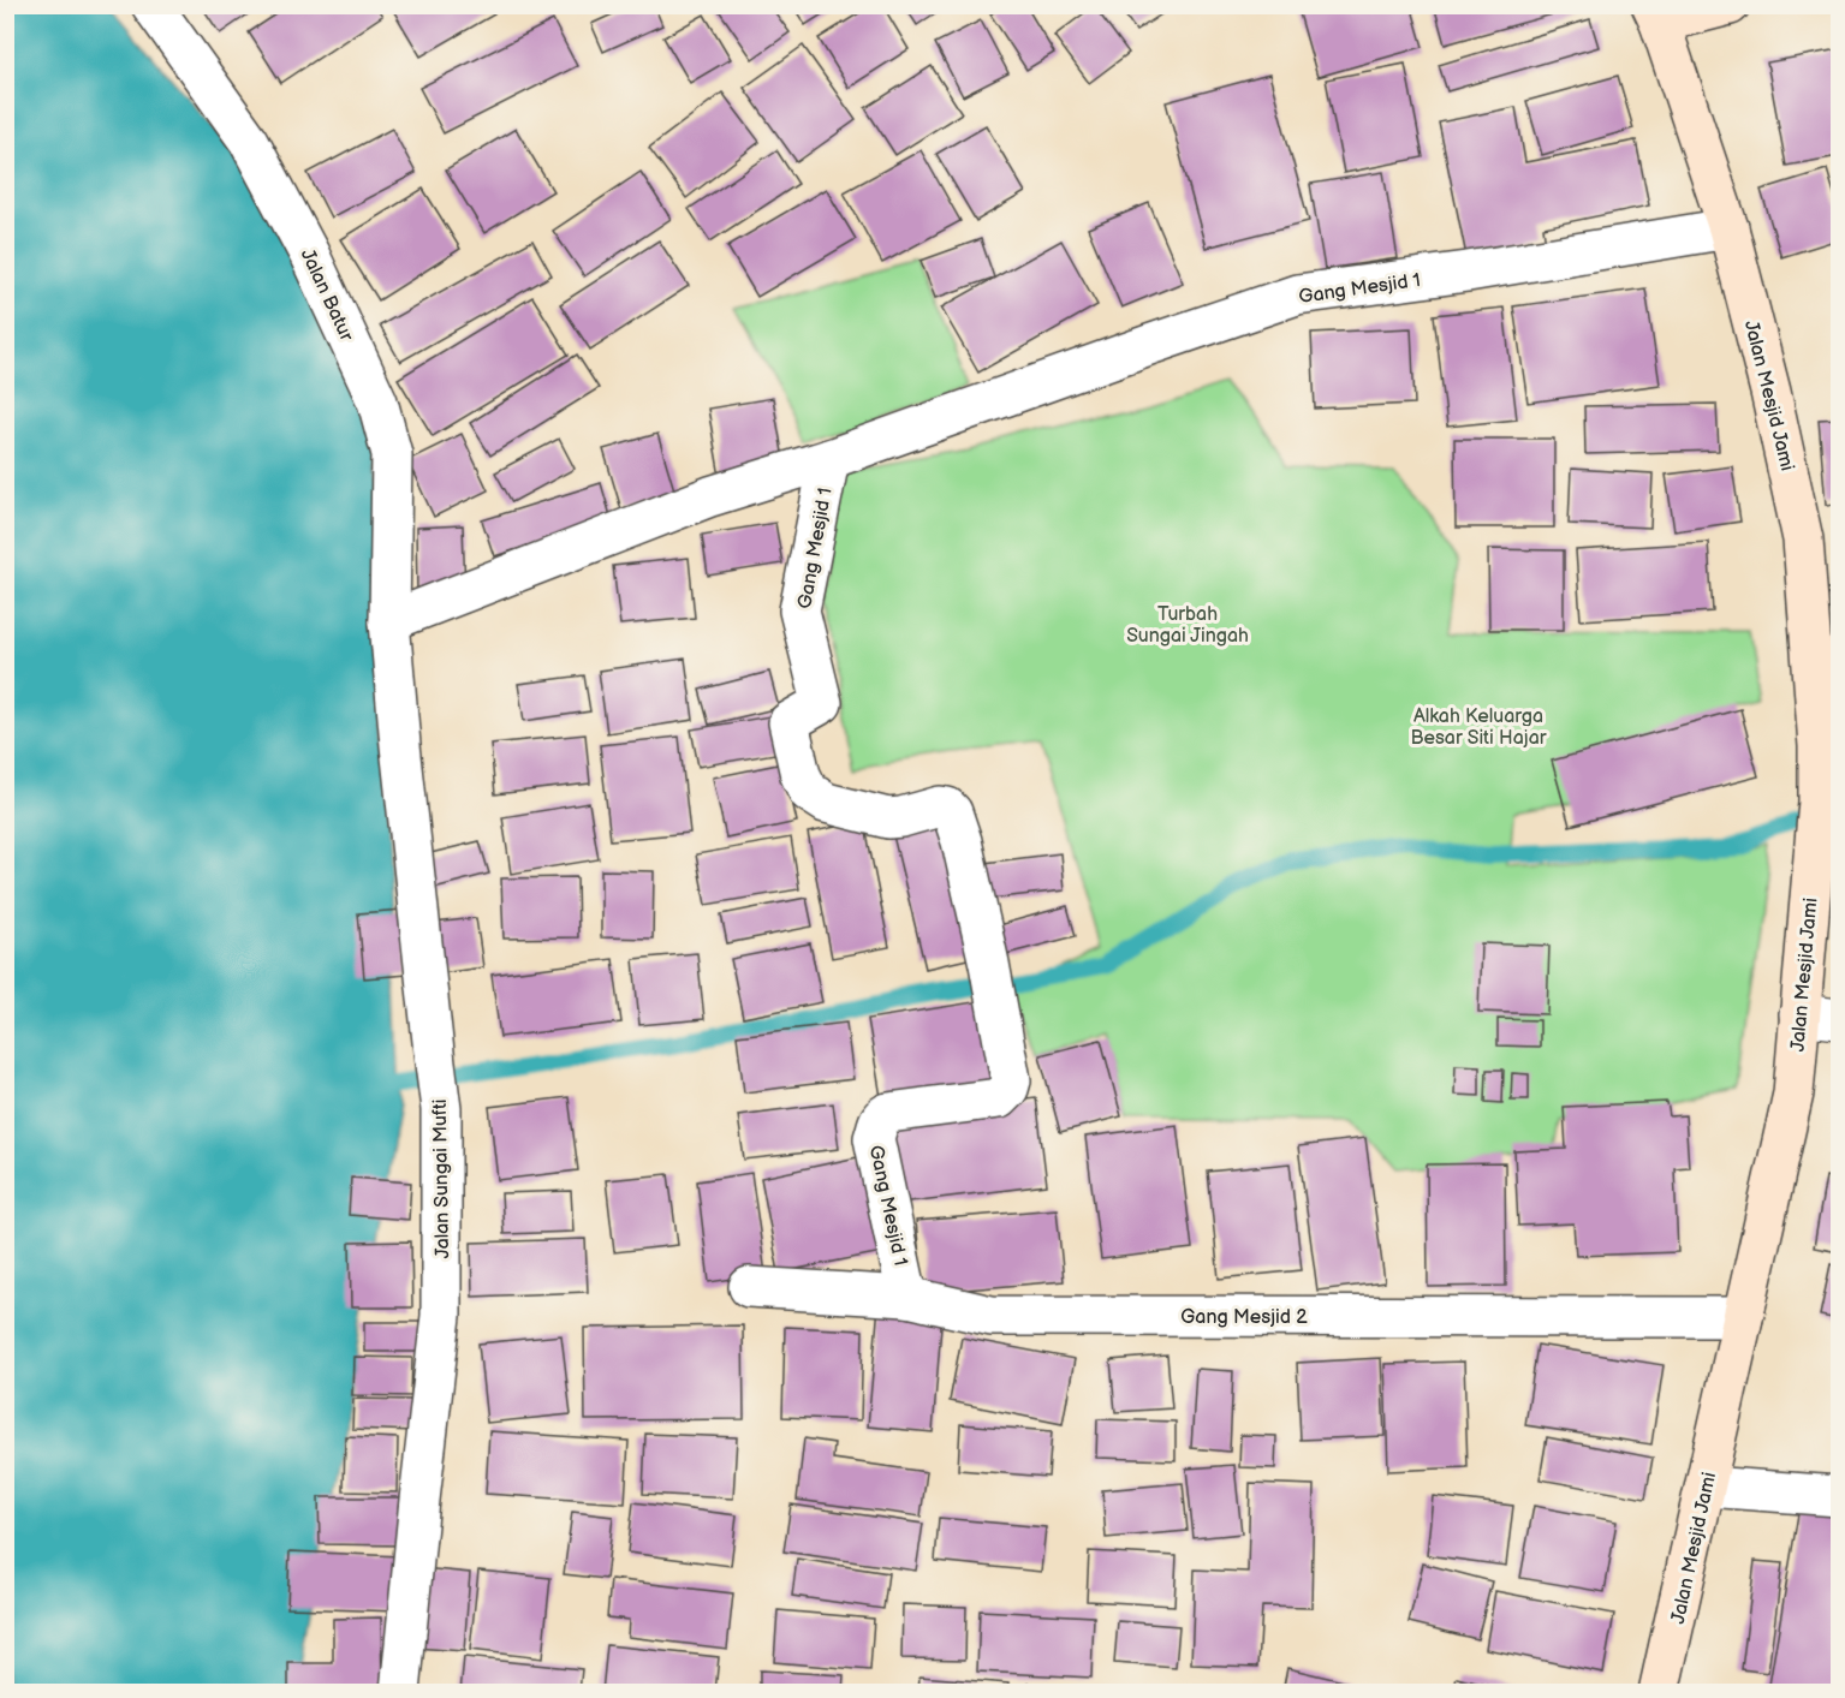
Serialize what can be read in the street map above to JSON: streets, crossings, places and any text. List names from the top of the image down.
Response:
{
  "streets": {
    "main road": ["Jalan Mesjid Jami"],
    "street": [
      "Gang Mesjid 1",
      "Jalan Batur",
      "Jalan Sungai Mufti",
      "Gang Mesjid 2"
    ]
  },
  "crossings": [
    ["Gang Mesjid 1", "Jalan Mesjid Jami"],
    ["Gang Mesjid 1", "Gang Mesjid 2"],
    ["Jalan Batur", "Jalan Sungai Mufti"],
    ["Jalan Mesjid Jami", "Gang Mesjid 2"]
  ],
  "parks": ["Turbah Sungai Jingah", "Alkah Keluarga Besar Siti Hajar"]
}
